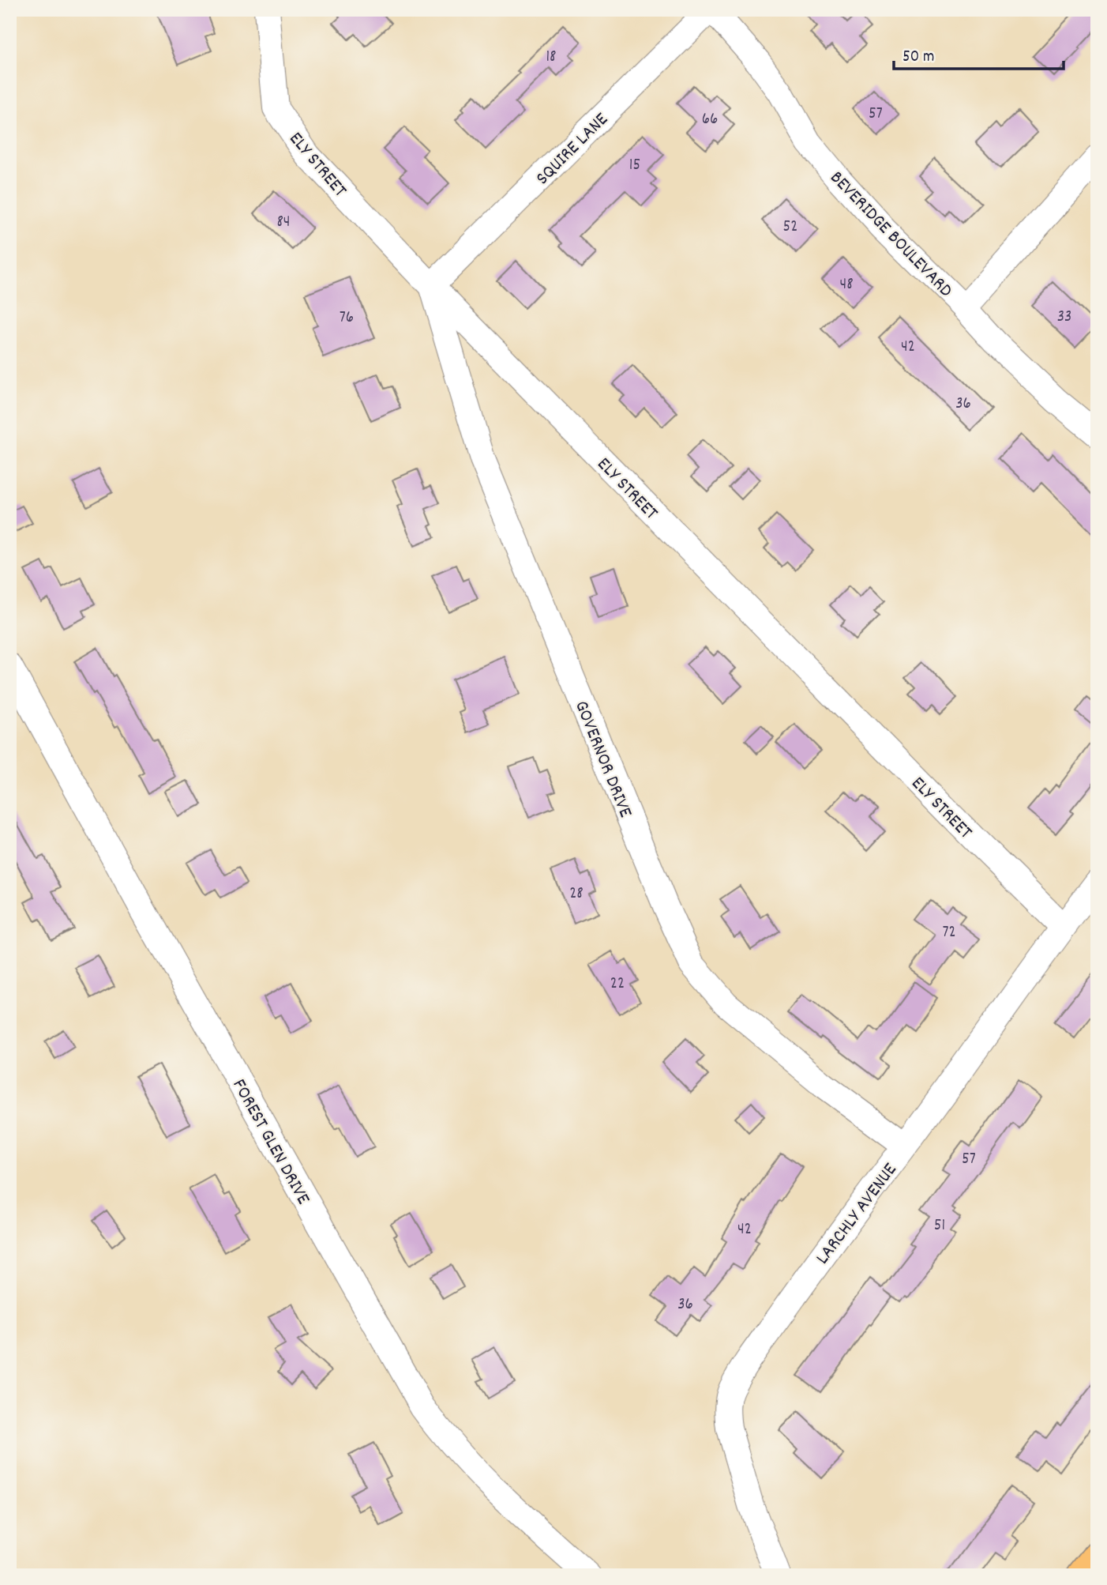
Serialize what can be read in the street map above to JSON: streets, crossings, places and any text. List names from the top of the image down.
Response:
{
  "streets": {
    "street": [
      "SQUIRE LANE",
      "ELY STREET",
      "BEVERIDGE BOULEVARD",
      "GOVERNOR DRIVE",
      "FOREST GLEN DRIVE",
      "LARCHLY AVENUE"
    ]
  },
  "crossings": [
    ["SQUIRE LANE", "ELY STREET"],
    ["SQUIRE LANE", "BEVERIDGE BOULEVARD"],
    ["SQUIRE LANE", "GOVERNOR DRIVE"],
    ["ELY STREET", "GOVERNOR DRIVE"],
    ["ELY STREET", "LARCHLY AVENUE"],
    ["GOVERNOR DRIVE", "LARCHLY AVENUE"]
  ],
  "house_numbers": [
    "18",
    "57",
    "66",
    "15",
    "84",
    "52",
    "48",
    "33",
    "76",
    "42",
    "36",
    "28",
    "72",
    "22",
    "57",
    "51",
    "42",
    "36"
  ],
  "scale_bar": "50 m"
}
